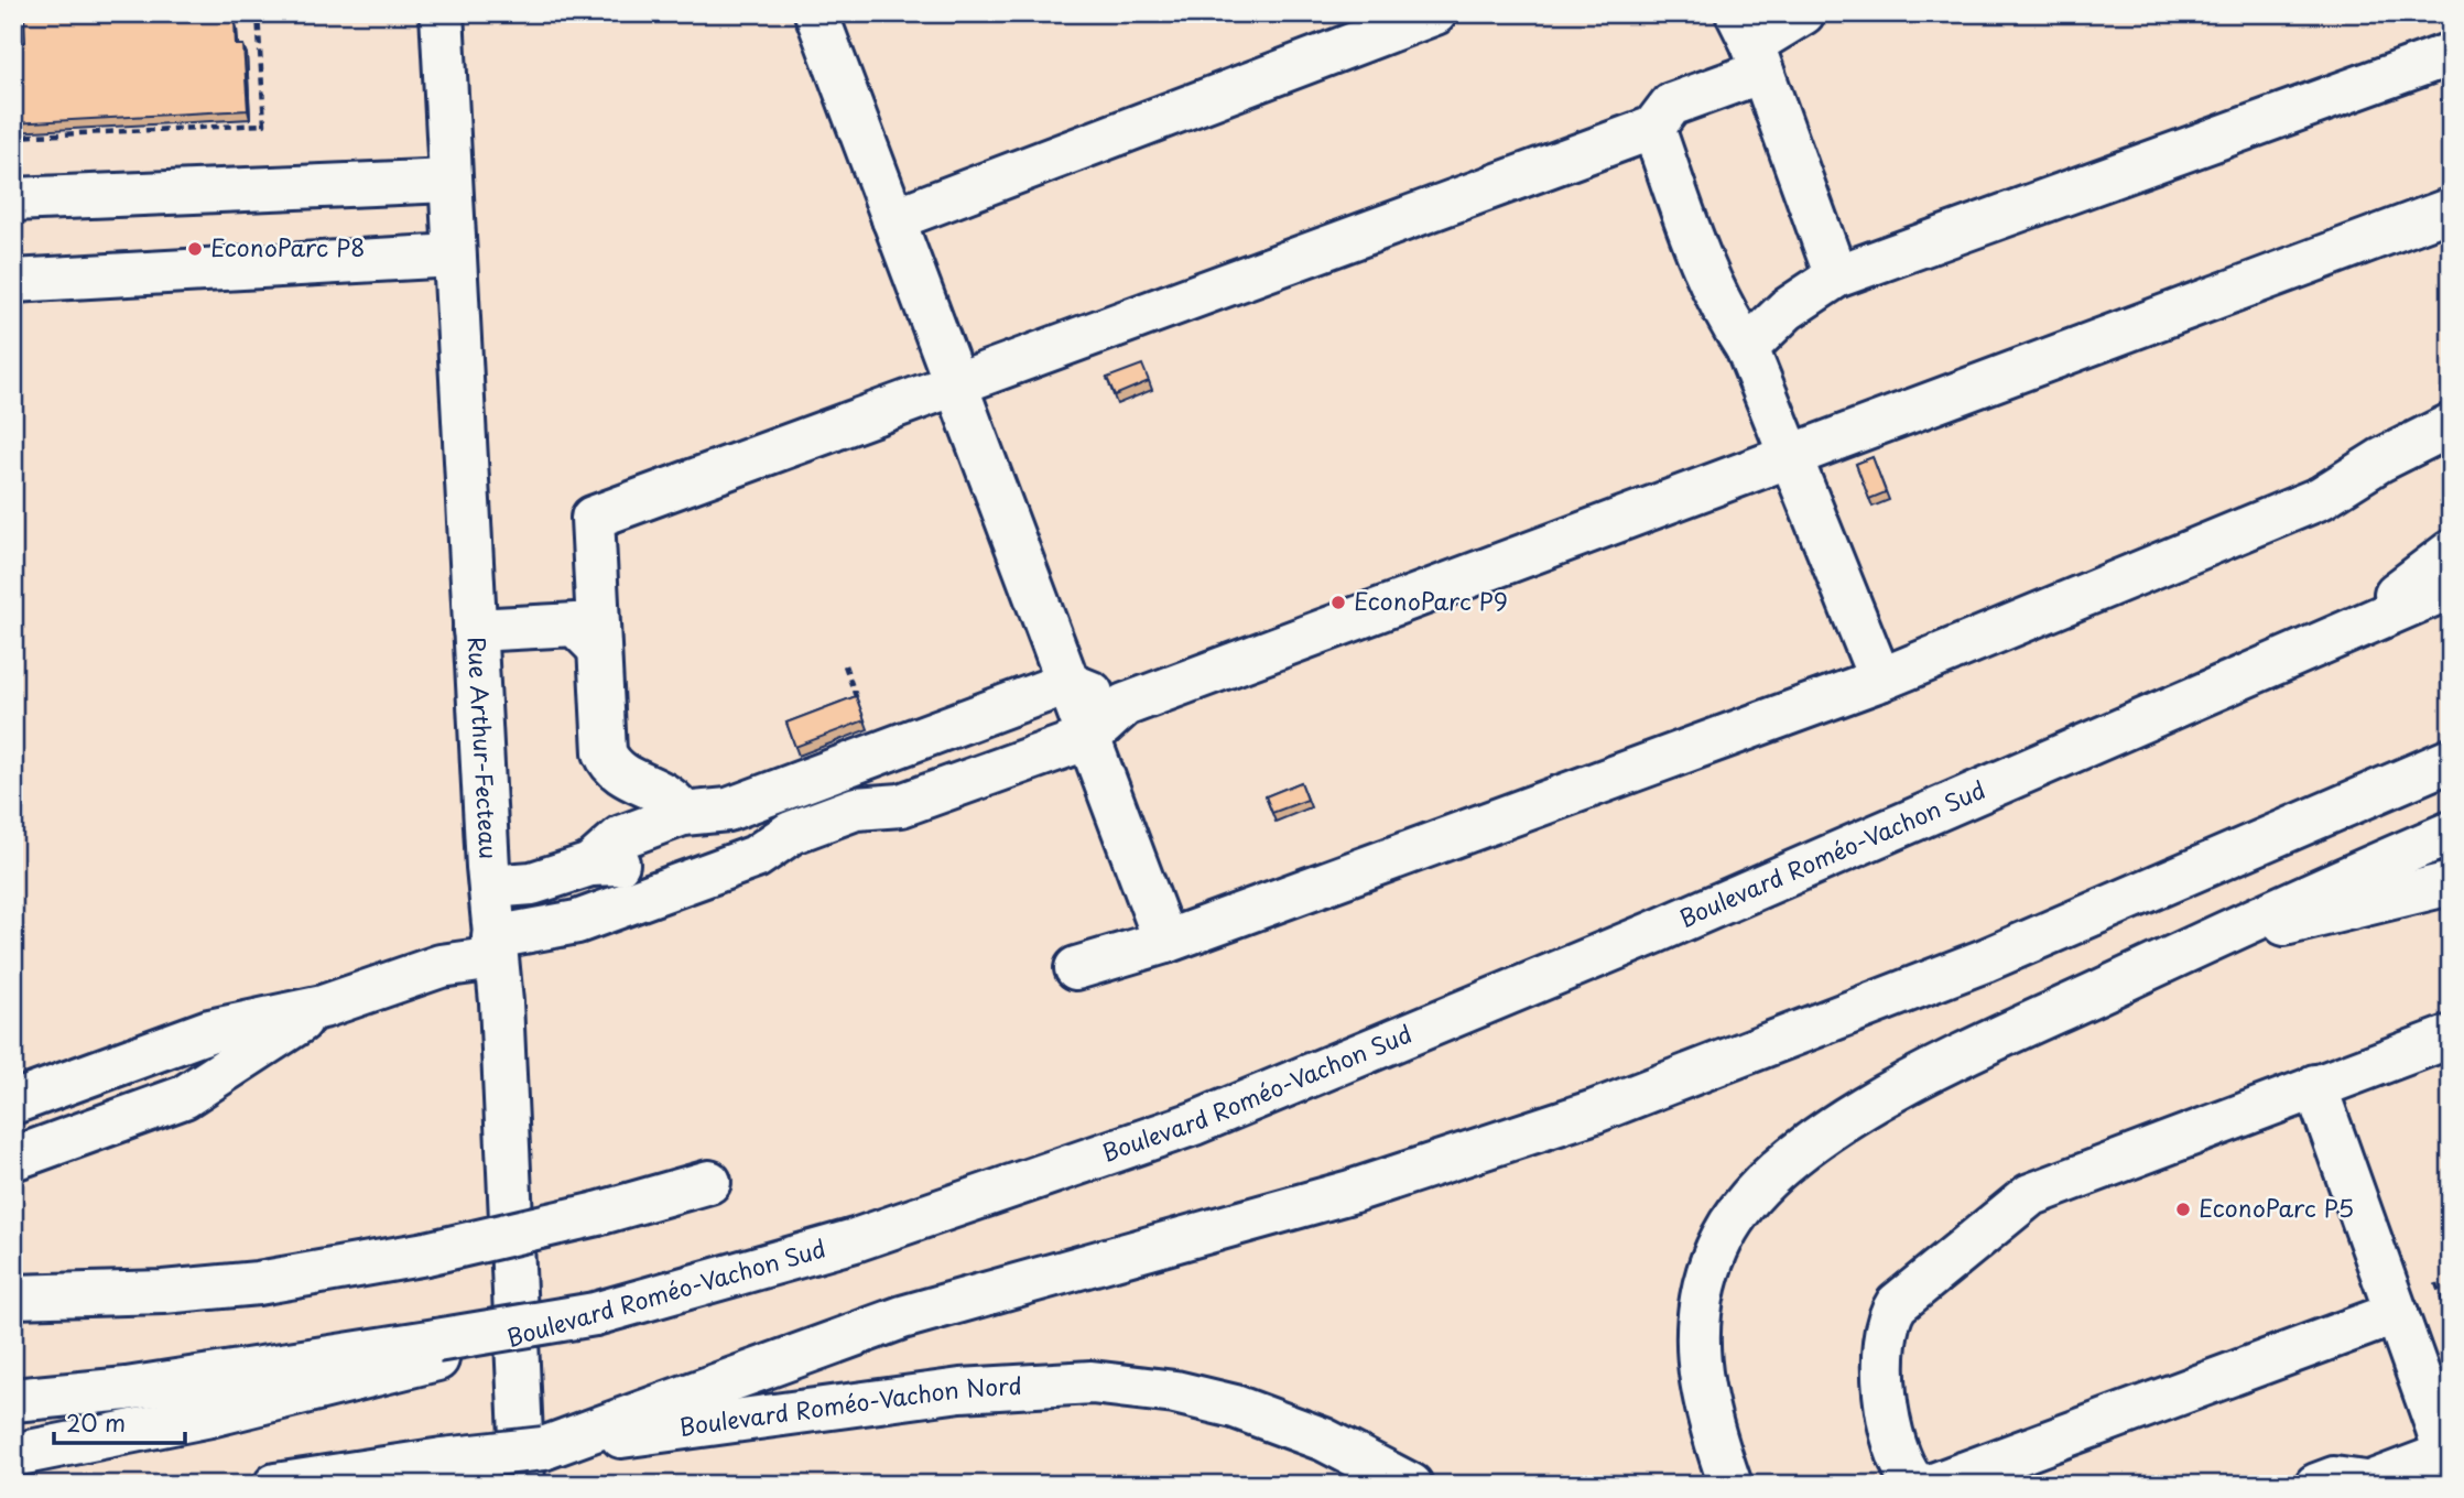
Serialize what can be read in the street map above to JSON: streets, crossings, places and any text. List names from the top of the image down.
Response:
{
  "streets": {
    "main road": ["Rue Arthur-Fecteau", "Boulevard Roméo-Vachon Sud", "Boulevard Roméo-Vachon Nord"]
  },
  "places": ["EconoParc P8", "EconoParc P9", "EconoParc P5"],
  "scale_bar": "20 m"
}
